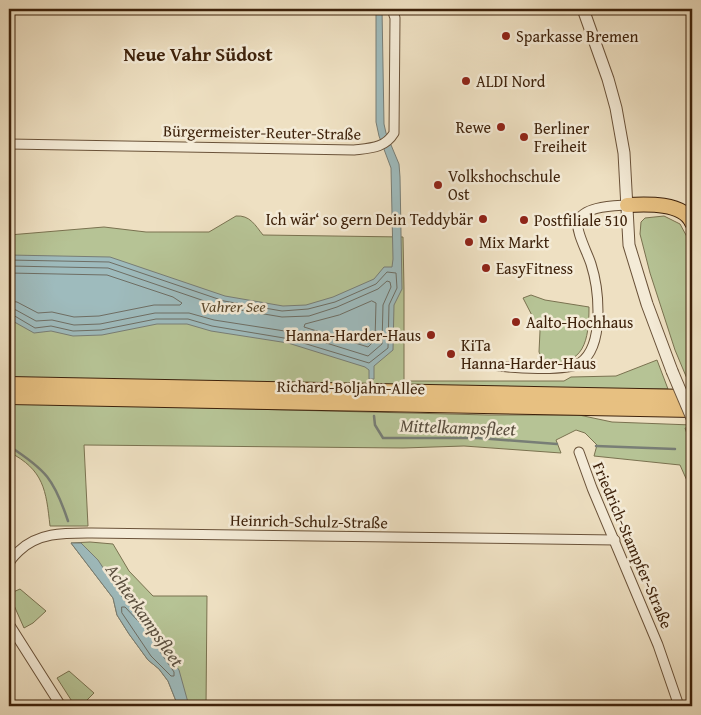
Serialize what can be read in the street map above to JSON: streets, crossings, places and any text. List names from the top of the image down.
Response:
{
  "streets": {
    "main road": ["Richard-Boljahn-Allee"],
    "street": ["Bürgermeister-Reuter-Straße", "Heinrich-Schulz-Straße", "Friedrich-Stampfer-Straße"]
  },
  "crossings": [
    ["Heinrich-Schulz-Straße", "Friedrich-Stampfer-Straße"]
  ],
  "districts": ["Neue Vahr Südost"],
  "water": ["Mittelkampsfleet", "Achterkampsfleet"],
  "parks": ["Vahrer See"],
  "places": [
    "Sparkasse Bremen",
    "ALDI Nord",
    "Rewe",
    "Berliner Freiheit",
    "Volkshochschule Ost",
    "Ich wär‘ so gern Dein Teddybär",
    "Postfiliale 510",
    "Mix Markt",
    "EasyFitness",
    "Aalto-Hochhaus",
    "Hanna-Harder-Haus",
    "KiTa Hanna-Harder-Haus"
  ]
}
